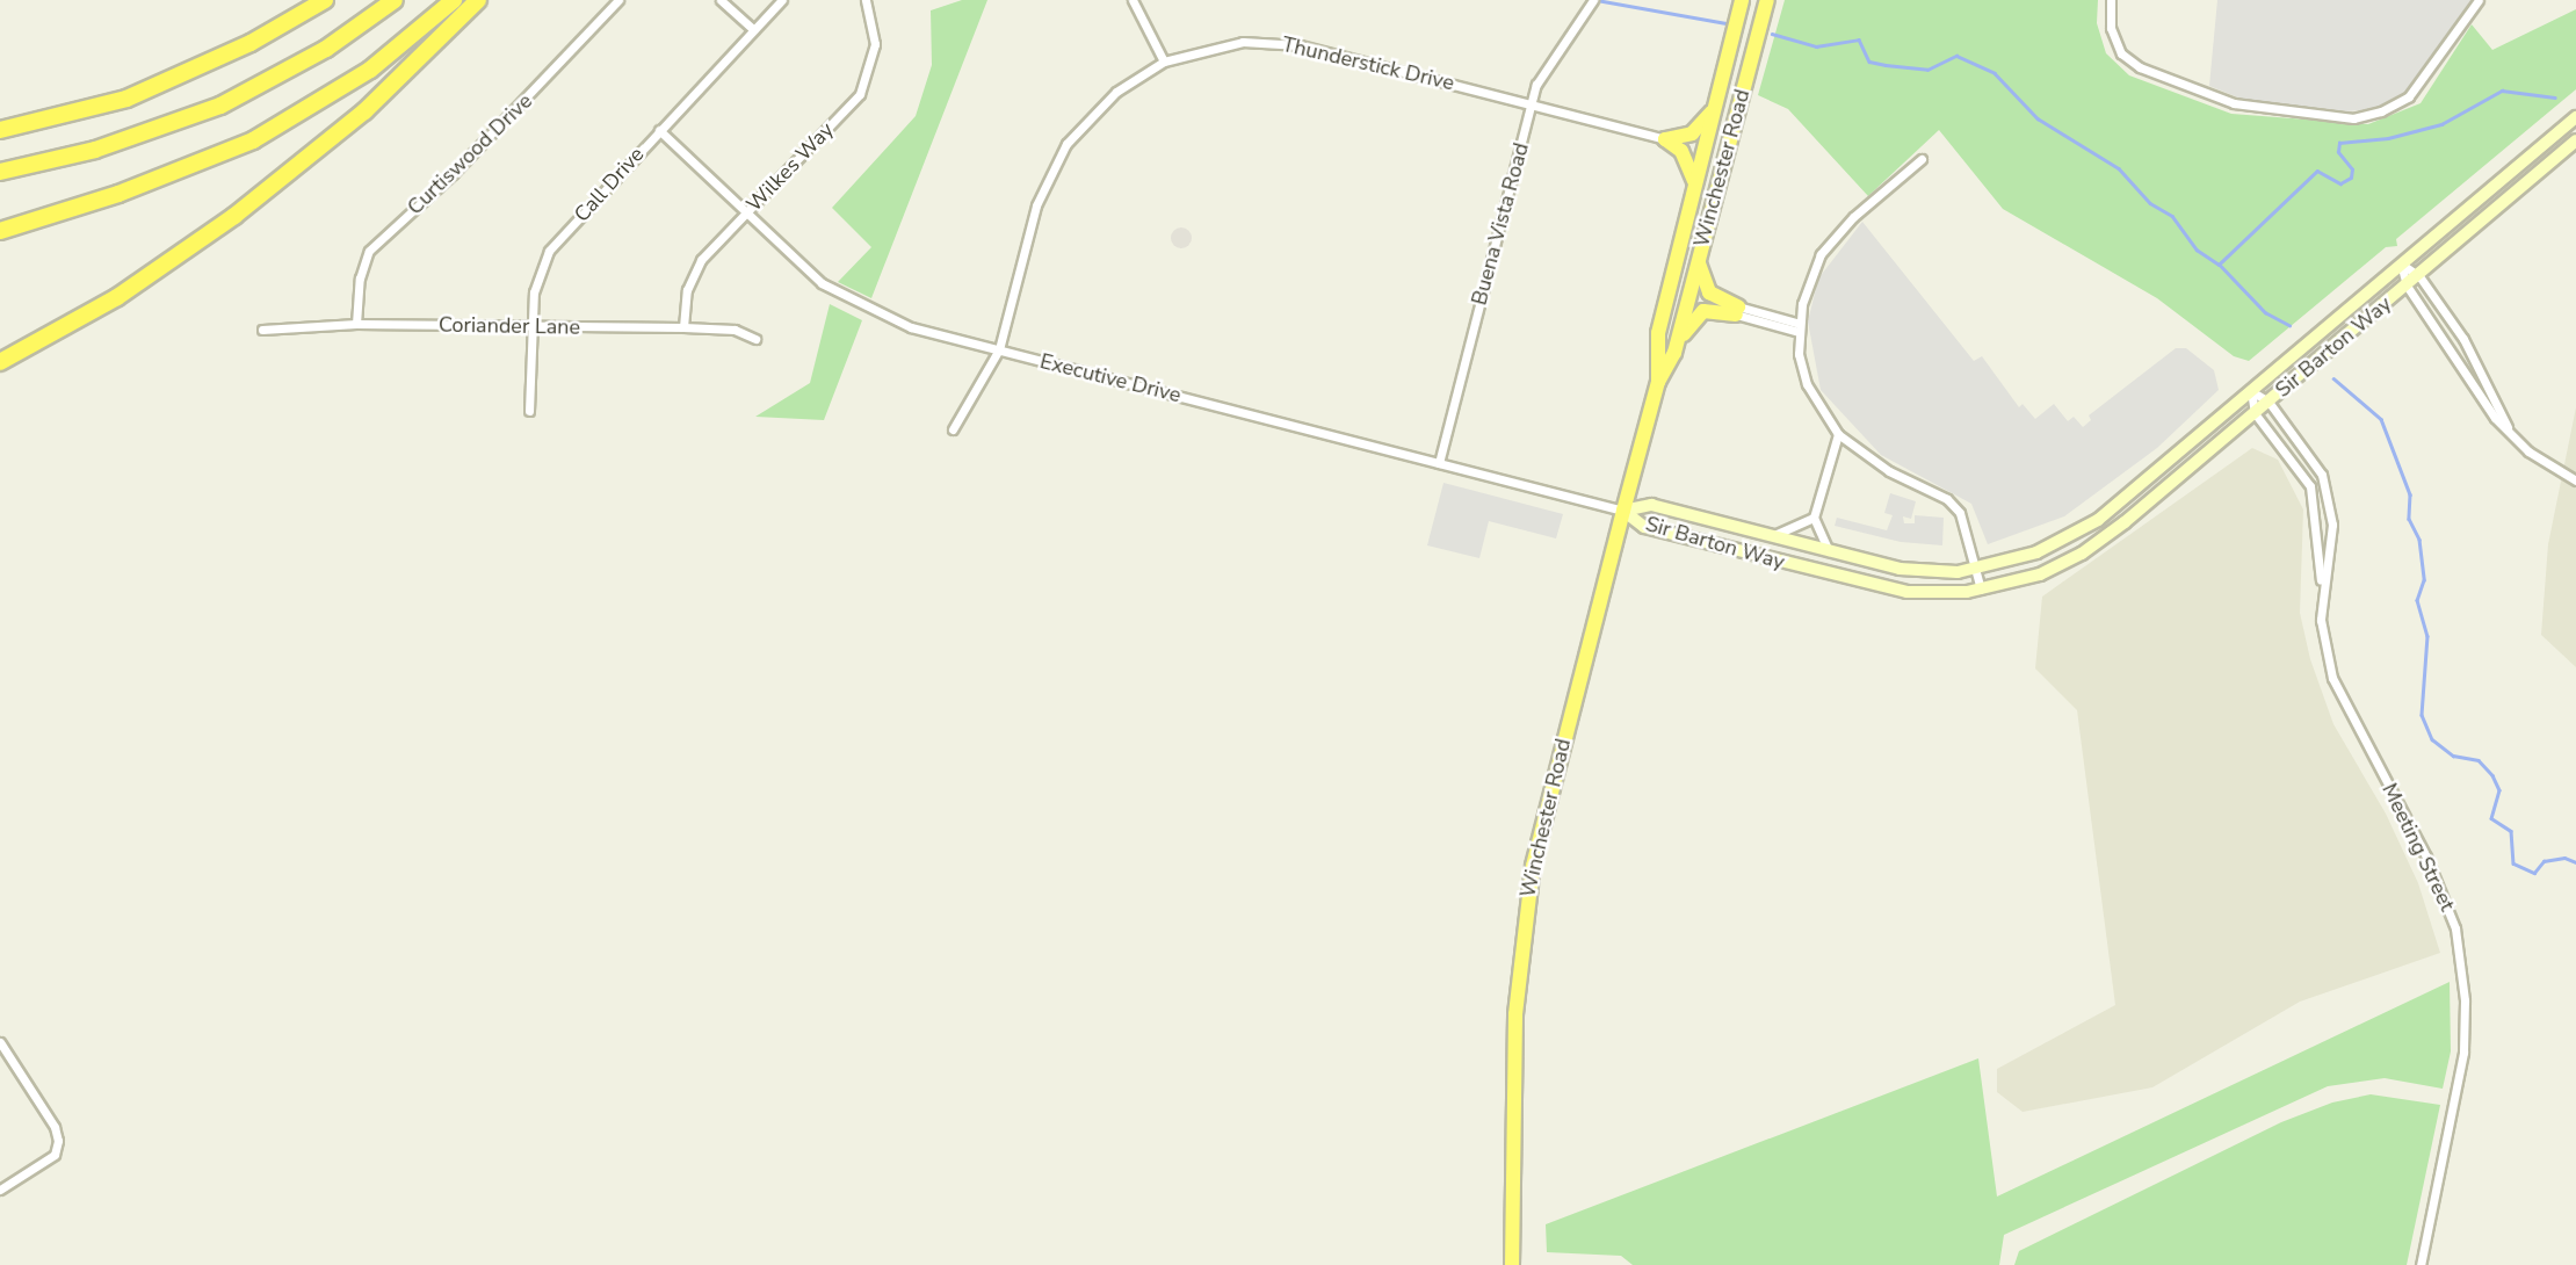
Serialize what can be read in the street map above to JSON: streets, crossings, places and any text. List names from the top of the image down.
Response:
{
  "streets": {
    "highway": ["Winchester Road"],
    "main road": ["Sir Barton Way"],
    "street": [
      "Thunderstick Drive",
      "Curtiswood Drive",
      "Wilkes Way",
      "Call Drive",
      "Buena Vista Road",
      "Coriander Lane",
      "Executive Drive",
      "Meeting Street"
    ]
  },
  "crossings": [
    ["Thunderstick Drive", "Buena Vista Road"],
    ["Thunderstick Drive", "Executive Drive"],
    ["Curtiswood Drive", "Coriander Lane"],
    ["Wilkes Way", "Coriander Lane"],
    ["Wilkes Way", "Executive Drive"],
    ["Winchester Road", "Sir Barton Way"],
    ["Winchester Road", "Executive Drive"],
    ["Call Drive", "Coriander Lane"],
    ["Call Drive", "Executive Drive"],
    ["Buena Vista Road", "Executive Drive"],
    ["Sir Barton Way", "Executive Drive"],
    ["Sir Barton Way", "Meeting Street"]
  ]
}
